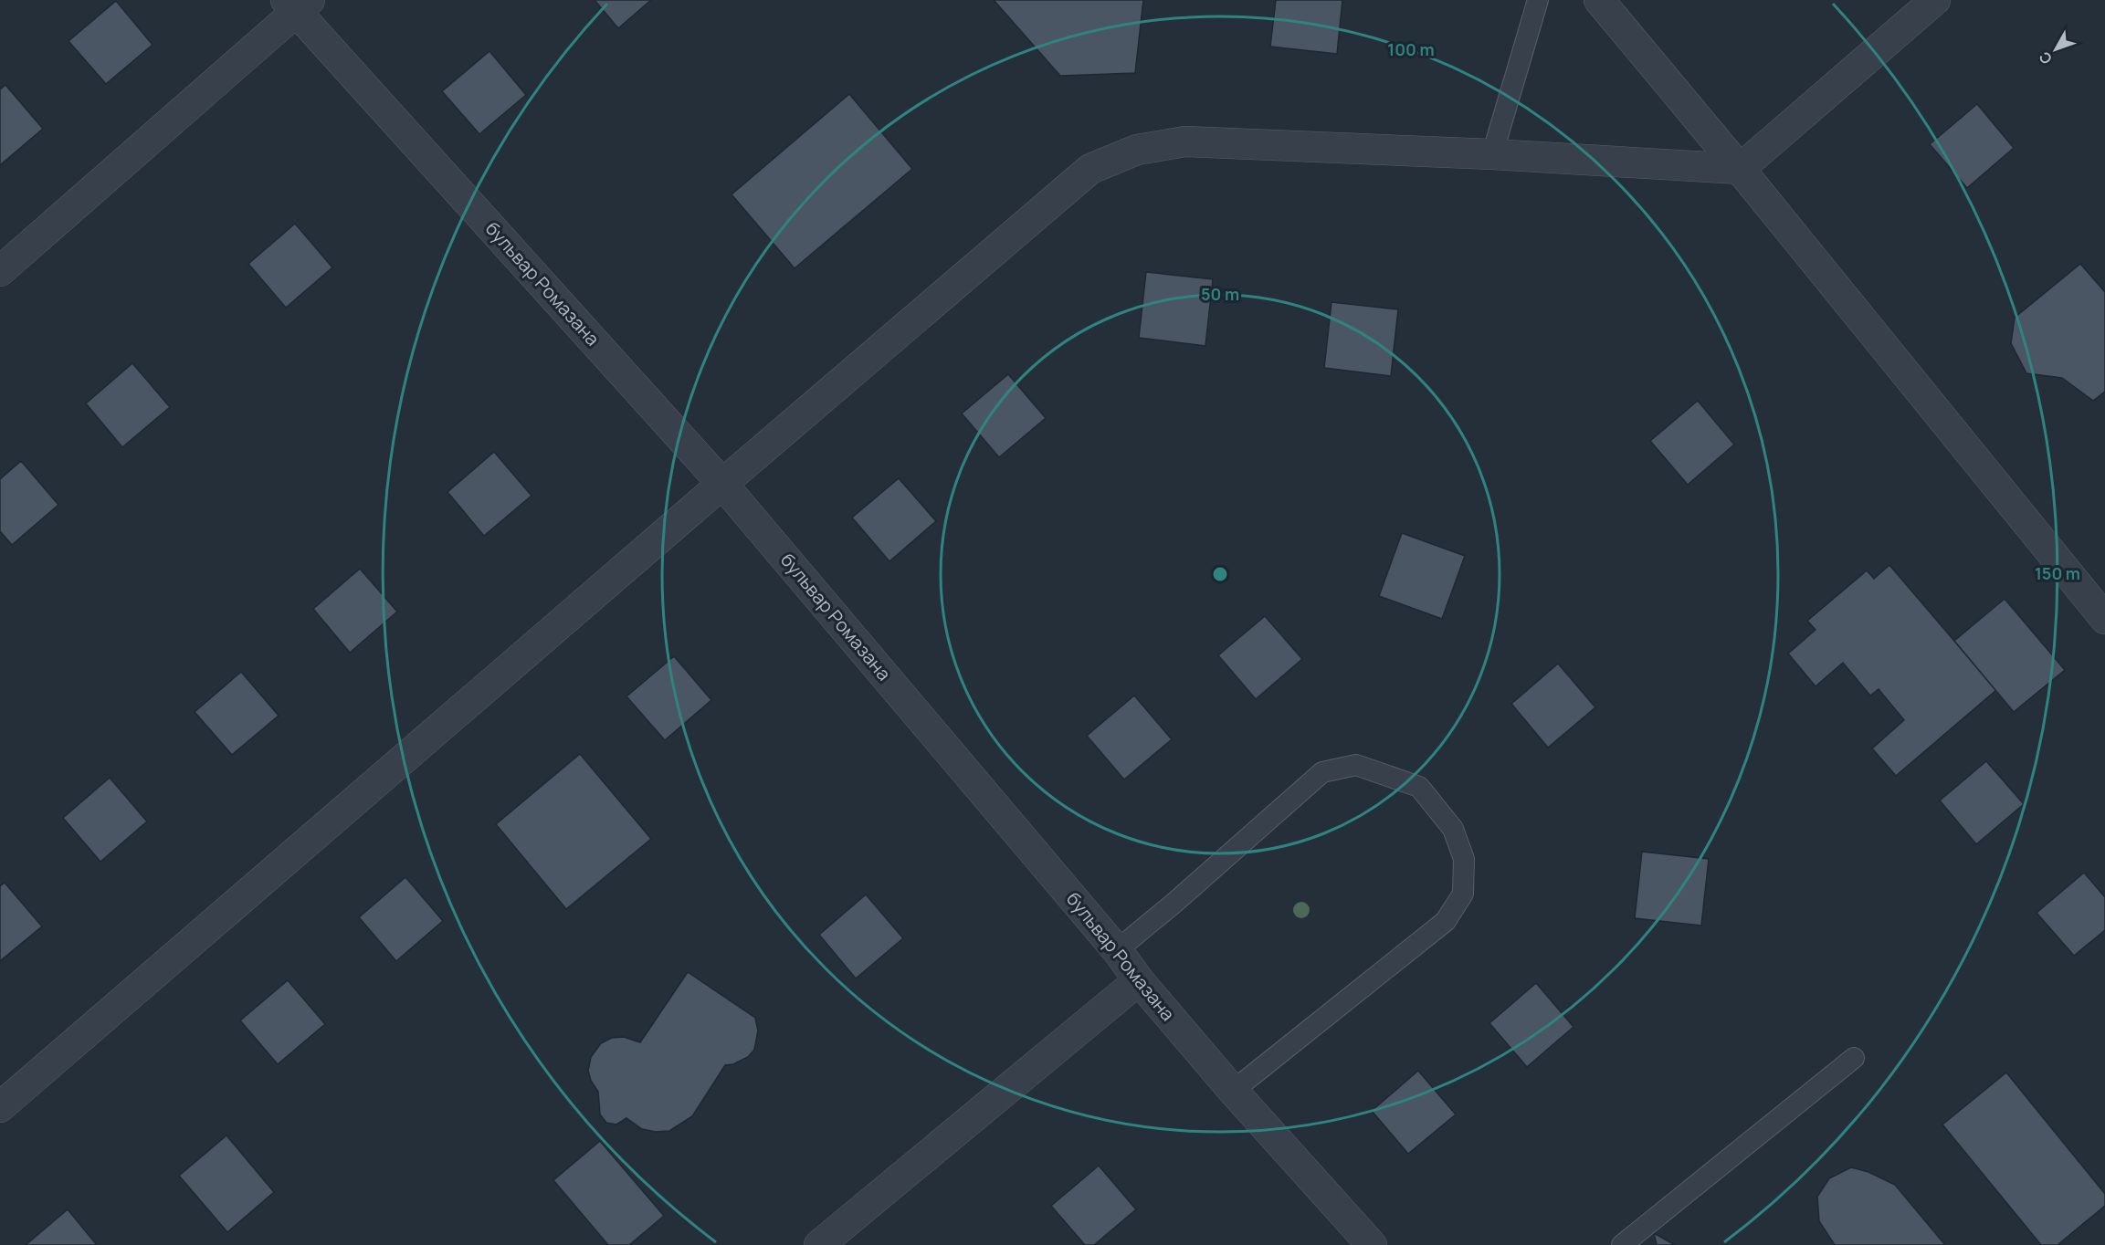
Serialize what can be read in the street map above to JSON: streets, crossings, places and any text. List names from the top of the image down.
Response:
{
  "streets": {
    "street": ["бульвар Ромазана"]
  },
  "north": "bottom left",
  "rings": ["100 m", "50 m", "150 m"]
}
